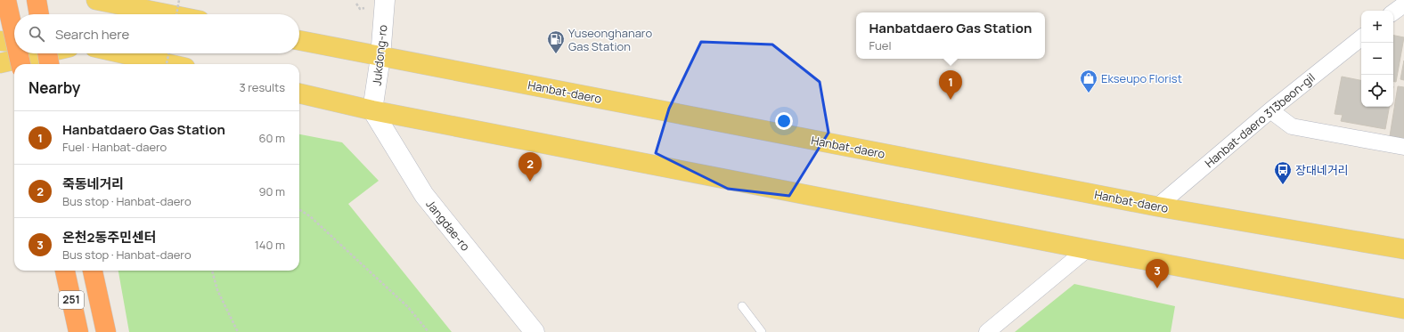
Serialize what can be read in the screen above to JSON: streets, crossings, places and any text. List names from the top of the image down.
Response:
{
  "streets": {
    "highway": ["251"],
    "main road": ["Hanbat-daero"],
    "street": ["Jukdong-ro", "Hanbat-daero 313beon-gil", "Jangdae-ro"]
  },
  "crossings": [
    ["Jukdong-ro", "Hanbat-daero"],
    ["Jukdong-ro", "Jangdae-ro"],
    ["Hanbat-daero", "Hanbat-daero 313beon-gil"]
  ],
  "places": {
    "fuel station": ["Yuseonghanaro Gas Station"],
    "shop": ["Ekseupo Florist"],
    "bus stop": ["장대네거리"]
  },
  "page": {
    "map_buttons": ["+", "−"],
    "popup": ["Hanbatdaero Gas Station", "Fuel"],
    "search": "Search here",
    "heading": ["Nearby", "3 results"],
    "pins": ["1", "2", "3"],
    "list": [
      {
        "mark": "1",
        "name": "Hanbatdaero Gas Station",
        "note": "Fuel · Hanbat-daero",
        "value": "60 m"
      },
      {
        "mark": "2",
        "name": "죽동네거리",
        "note": "Bus stop · Hanbat-daero",
        "value": "90 m"
      },
      {
        "mark": "3",
        "name": "온천2동주민센터",
        "note": "Bus stop · Hanbat-daero",
        "value": "140 m"
      }
    ]
  }
}
